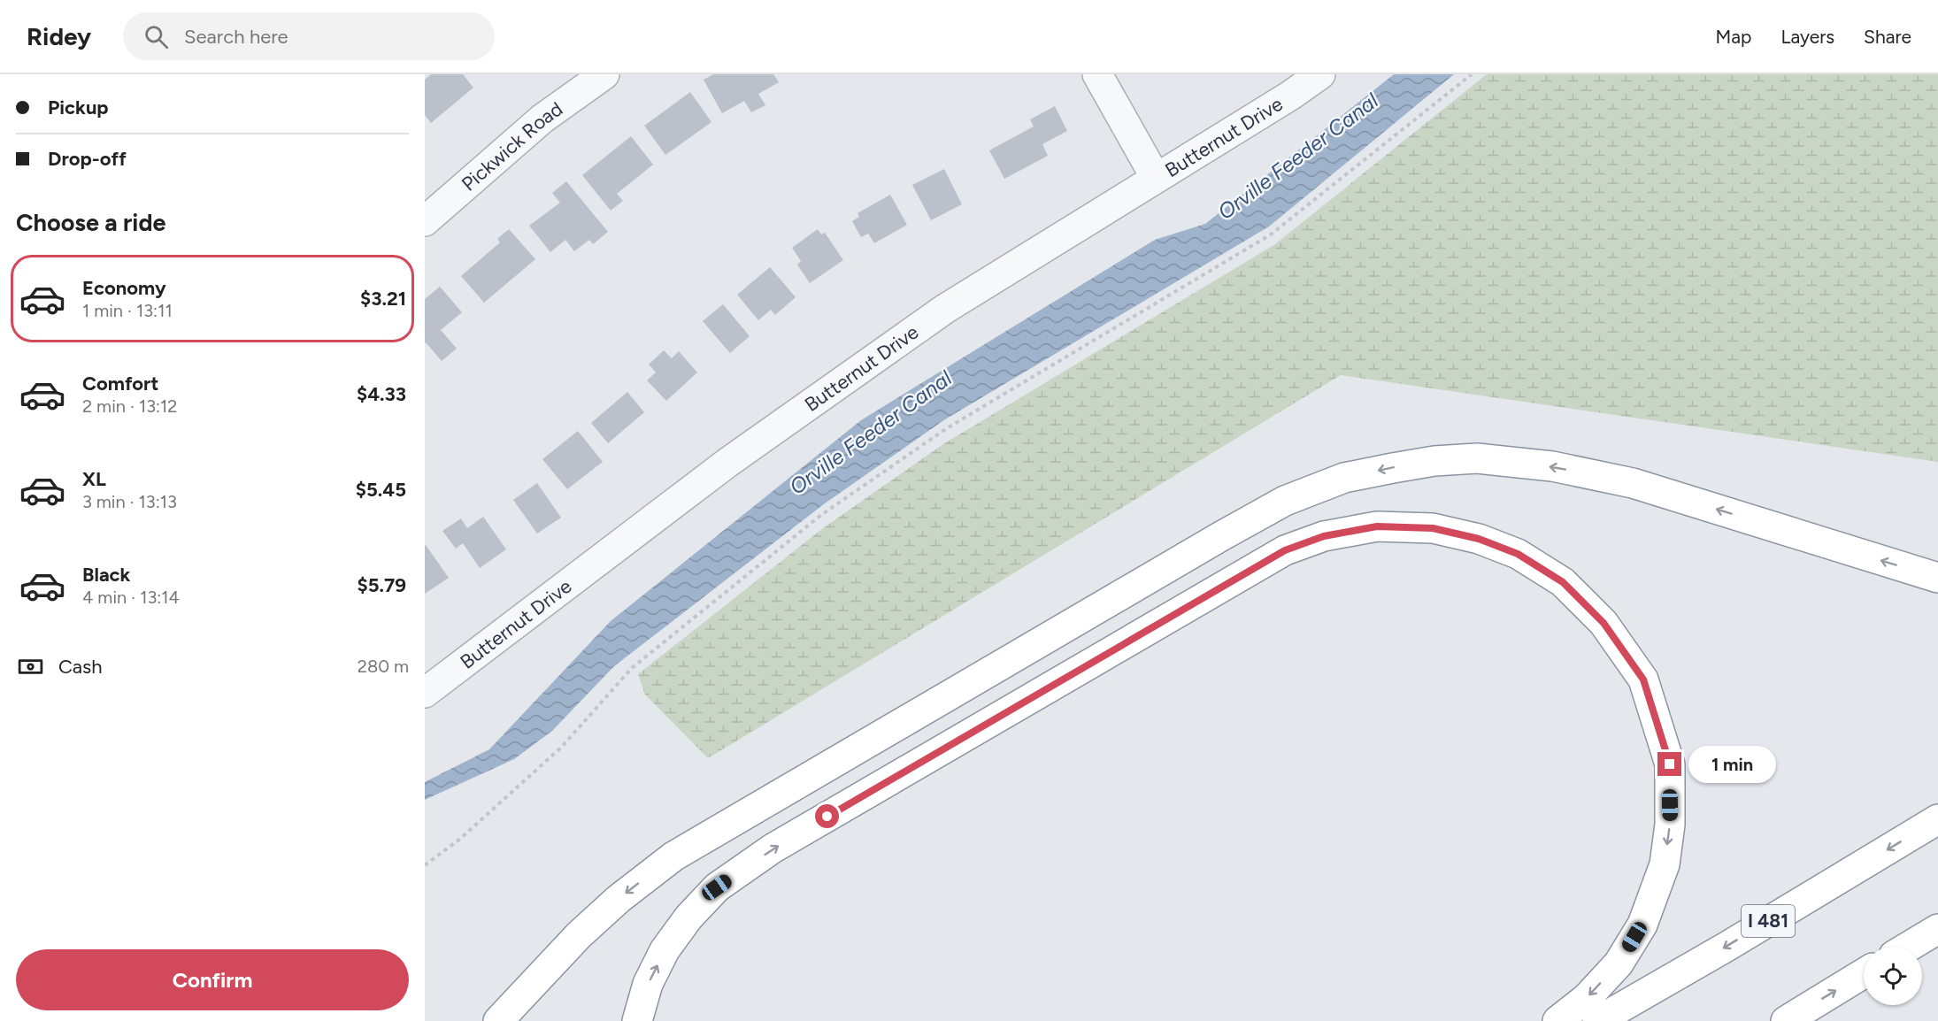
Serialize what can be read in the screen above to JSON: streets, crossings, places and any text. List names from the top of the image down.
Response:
{
  "streets": {
    "highway": ["I 481"],
    "street": ["Butternut Drive", "Pickwick Road"]
  },
  "water": ["Orville Feeder Canal"],
  "page": {
    "header": "Ridey",
    "search": "Search here",
    "nav": ["Map", "Layers", "Share"],
    "banner": ["Pickup", "Drop-off"],
    "heading": "Choose a ride",
    "list": [
      {
        "name": "Economy",
        "note": "1 min · 13:11",
        "value": "$3.21"
      },
      {
        "name": "Comfort",
        "note": "2 min · 13:12",
        "value": "$4.33"
      },
      {
        "name": "XL",
        "note": "3 min · 13:13",
        "value": "$5.45"
      },
      {
        "name": "Black",
        "note": "4 min · 13:14",
        "value": "$5.79"
      }
    ],
    "pay": ["Cash", "280 m"],
    "bubble": "1 min",
    "buttons": "Confirm"
  }
}
